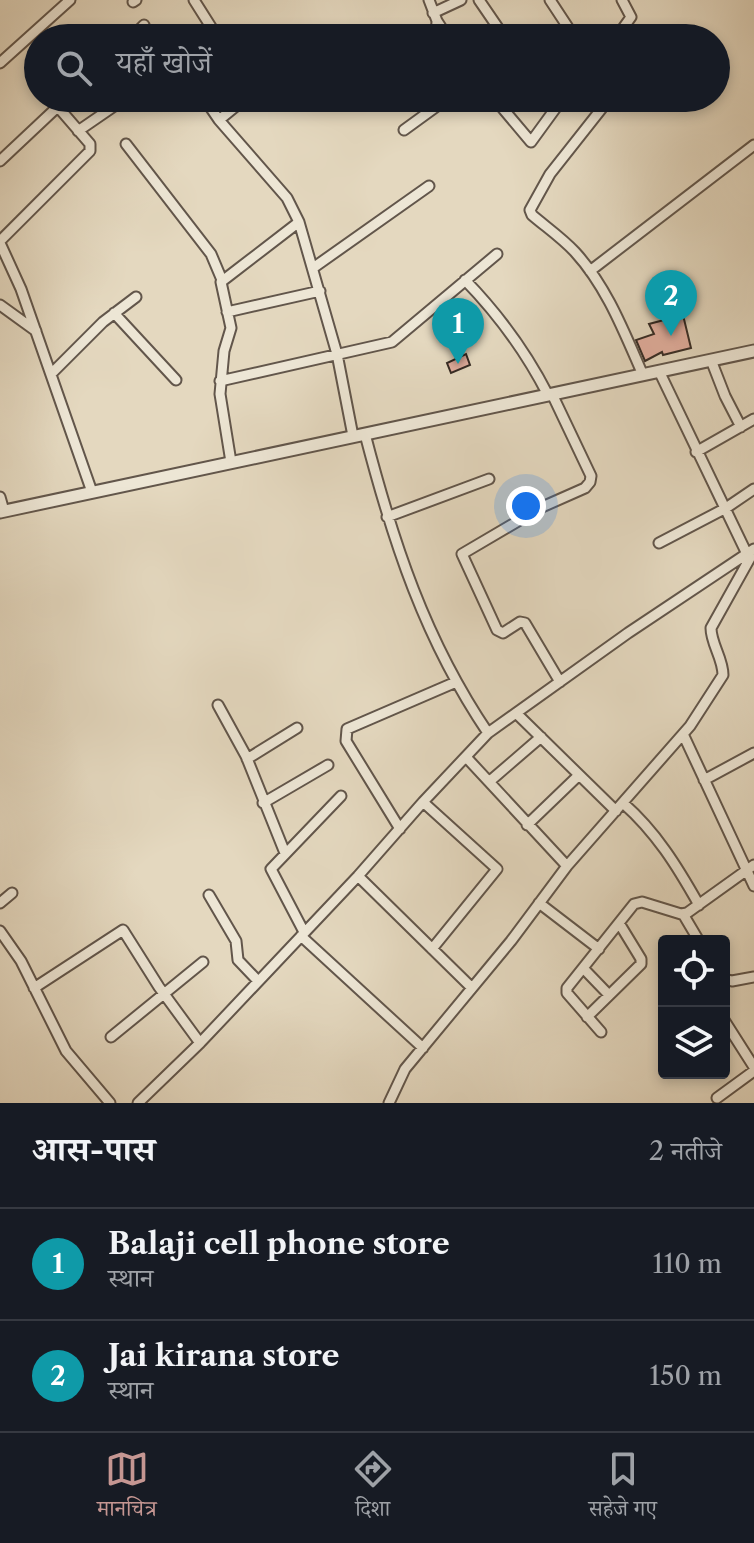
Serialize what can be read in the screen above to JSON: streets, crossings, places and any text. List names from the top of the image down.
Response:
{
  "page": {
    "search": "यहाँ खोजें",
    "pins": ["2", "1"],
    "heading": ["आस-पास", "2 नतीजे"],
    "list": [
      {
        "mark": "1",
        "name": "Balaji cell phone store",
        "note": "स्थान",
        "value": "110 m"
      },
      {
        "mark": "2",
        "name": "Jai kirana store",
        "note": "स्थान",
        "value": "150 m"
      }
    ],
    "nav": ["मानचित्र", "दिशा", "सहेजे गए"]
  }
}
